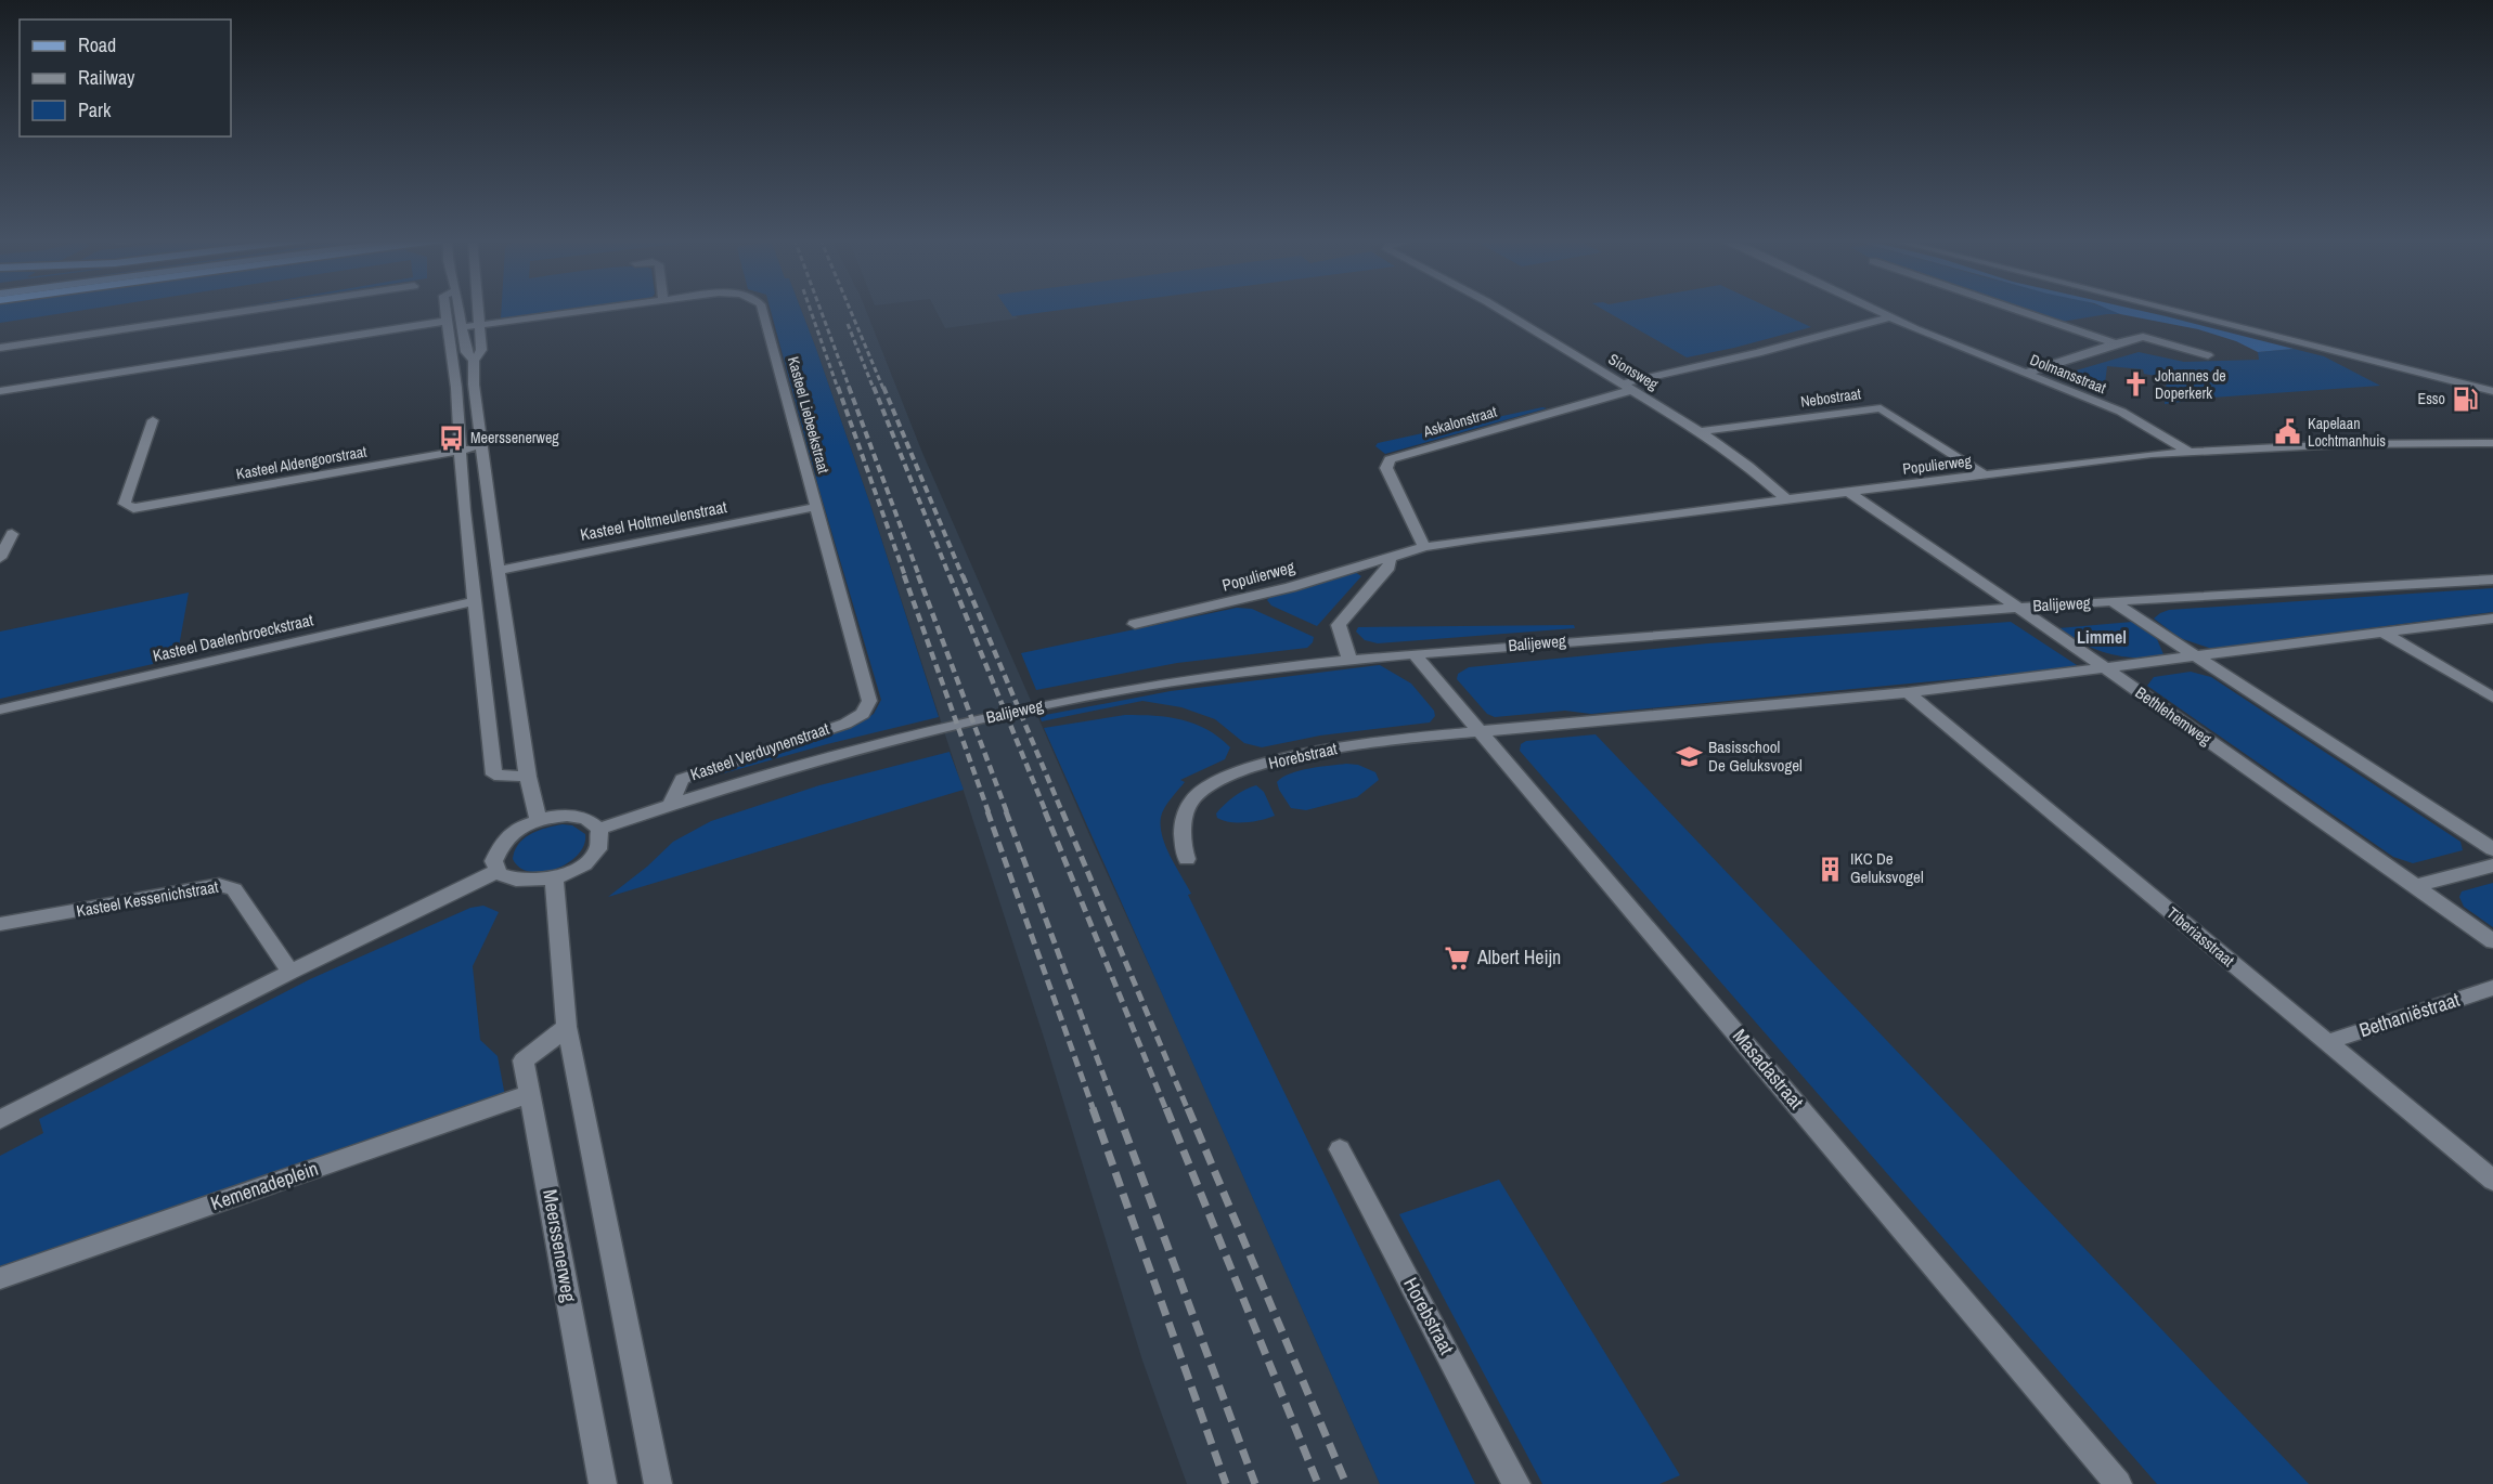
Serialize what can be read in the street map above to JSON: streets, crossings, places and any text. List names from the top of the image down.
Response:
{
  "streets": {
    "street": [
      "Sionsweg",
      "Dolmansstraat",
      "Nebostraat",
      "Kasteel Liebeekstraat",
      "Askalonstraat",
      "Kasteel Aldengoorstraat",
      "Populierweg",
      "Kasteel Holtmeulenstraat",
      "Balijeweg",
      "Kasteel Daelenbroeckstraat",
      "Bethlehemweg",
      "Kasteel Verduynenstraat",
      "Horebstraat",
      "Kasteel Kessenichstraat",
      "Tiberiasstraat",
      "Bethaniëstraat",
      "Masadastraat",
      "Kemenadeplein",
      "Meerssenerweg"
    ]
  },
  "crossings": [
    ["Sionsweg", "Nebostraat"],
    ["Sionsweg", "Askalonstraat"],
    ["Sionsweg", "Populierweg"],
    ["Dolmansstraat", "Askalonstraat"],
    ["Dolmansstraat", "Populierweg"],
    ["Nebostraat", "Populierweg"],
    ["Kasteel Liebeekstraat", "Kasteel Holtmeulenstraat"],
    ["Kasteel Liebeekstraat", "Kasteel Verduynenstraat"],
    ["Askalonstraat", "Populierweg"],
    ["Populierweg", "Bethlehemweg"],
    ["Balijeweg", "Bethlehemweg"],
    ["Balijeweg", "Kasteel Verduynenstraat"],
    ["Balijeweg", "Masadastraat"],
    ["Horebstraat", "Masadastraat"],
    ["Tiberiasstraat", "Bethaniëstraat"],
    ["Kemenadeplein", "Meerssenerweg"]
  ],
  "districts": ["Limmel"],
  "places": {
    "church": ["Johannes de Doperkerk"],
    "fuel station": ["Esso"],
    "public building": ["Kapelaan Lochtmanhuis"],
    "bus stop": ["Meerssenerweg"],
    "school or university": ["Basisschool De Geluksvogel"],
    "building": ["IKC De Geluksvogel"],
    "supermarket": ["Albert Heijn"]
  },
  "legend": ["Road", "Railway", "Park"]
}
